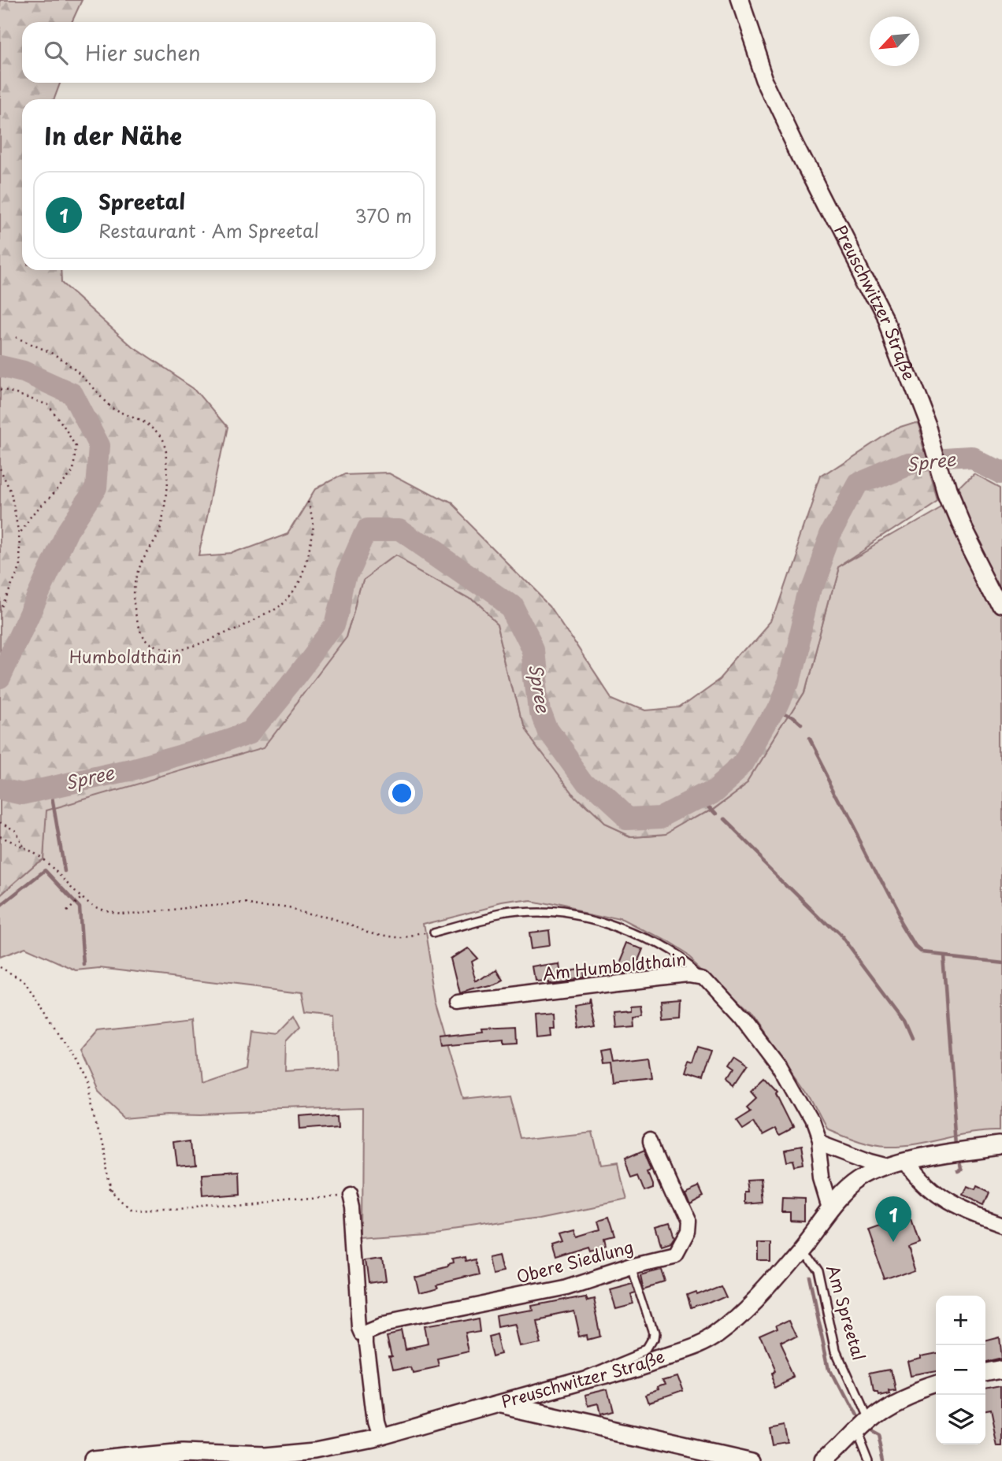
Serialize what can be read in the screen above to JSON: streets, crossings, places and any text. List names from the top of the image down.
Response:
{
  "streets": {
    "street": ["Preuschwitzer Straße", "Am Humboldthain", "Obere Siedlung"],
    "lane": ["Am Spreetal"]
  },
  "crossings": [
    ["Preuschwitzer Straße", "Am Humboldthain"],
    ["Preuschwitzer Straße", "Am Spreetal"]
  ],
  "water": ["Spree"],
  "parks": ["Humboldthain"],
  "north": "bottom left",
  "page": {
    "search": "Hier suchen",
    "heading": "In der Nähe",
    "list": [
      {
        "mark": "1",
        "name": "Spreetal",
        "note": "Restaurant · Am Spreetal",
        "value": "370 m"
      }
    ],
    "pins": "1",
    "map_buttons": ["+", "−"]
  }
}
